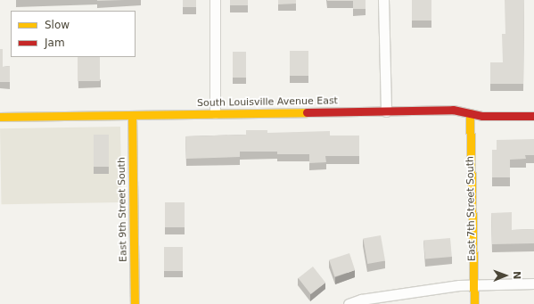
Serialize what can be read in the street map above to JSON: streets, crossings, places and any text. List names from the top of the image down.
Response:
{
  "streets": {
    "street": ["South Louisville Avenue East", "East 7th Street South", "East 9th Street South"]
  },
  "crossings": [
    ["South Louisville Avenue East", "East 7th Street South"],
    ["South Louisville Avenue East", "East 9th Street South"]
  ],
  "legend": ["Slow", "Jam"],
  "north": "right"
}
